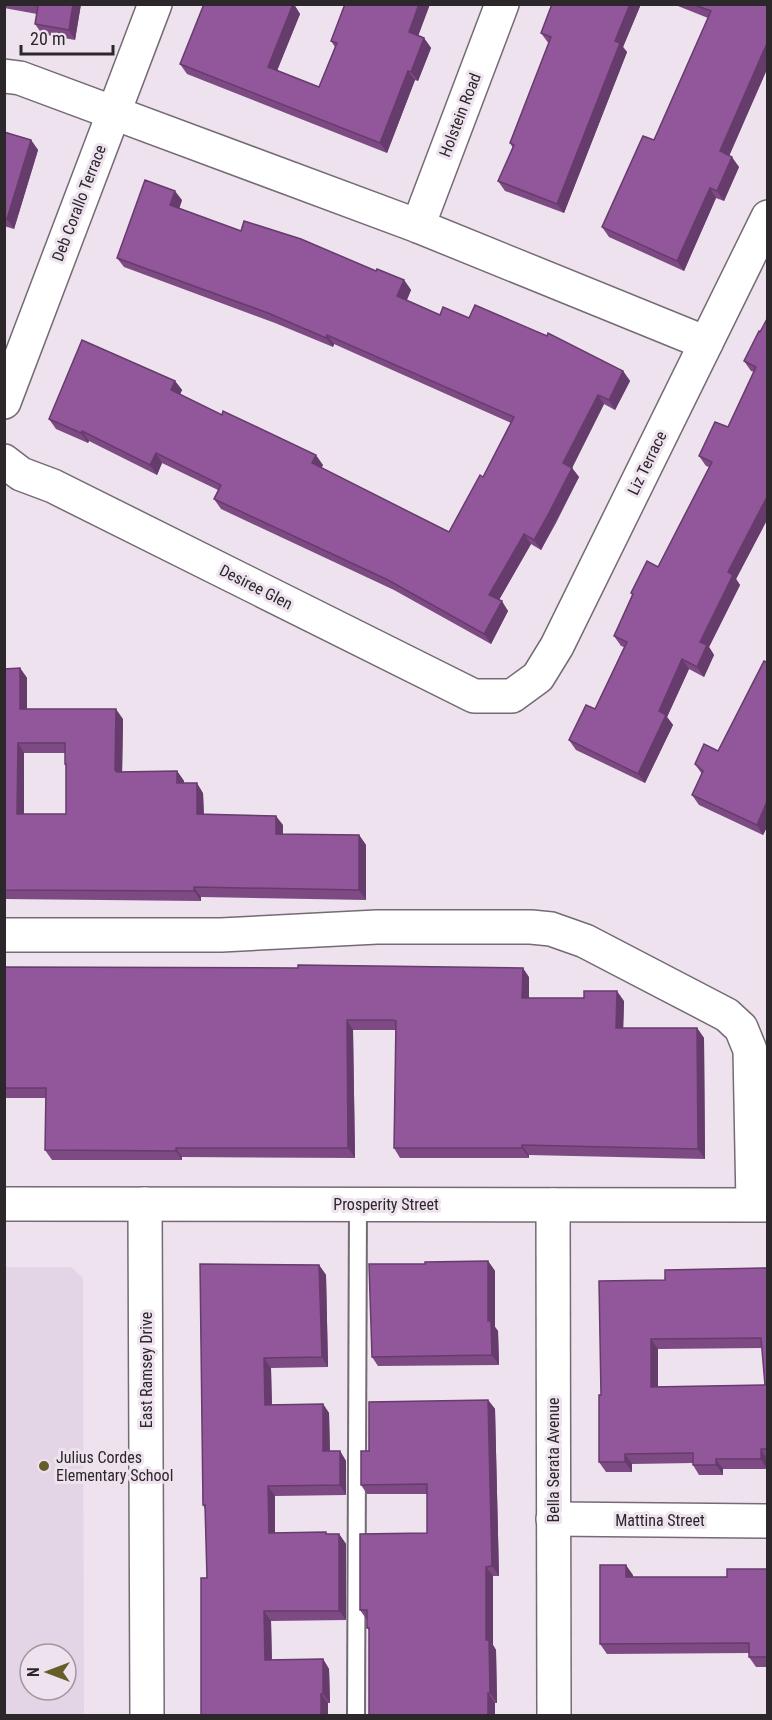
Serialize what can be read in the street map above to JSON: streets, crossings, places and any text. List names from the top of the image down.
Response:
{
  "streets": {
    "street": [
      "Holstein Road",
      "Deb Corallo Terrace",
      "Liz Terrace",
      "Desiree Glen",
      "Prosperity Street",
      "East Ramsey Drive",
      "Bella Serata Avenue",
      "Mattina Street"
    ]
  },
  "crossings": [
    ["Liz Terrace", "Desiree Glen"],
    ["Prosperity Street", "East Ramsey Drive"],
    ["Prosperity Street", "Bella Serata Avenue"],
    ["Bella Serata Avenue", "Mattina Street"]
  ],
  "places": ["Julius Cordes Elementary School"],
  "scale_bar": "20 m",
  "north": "left"
}
